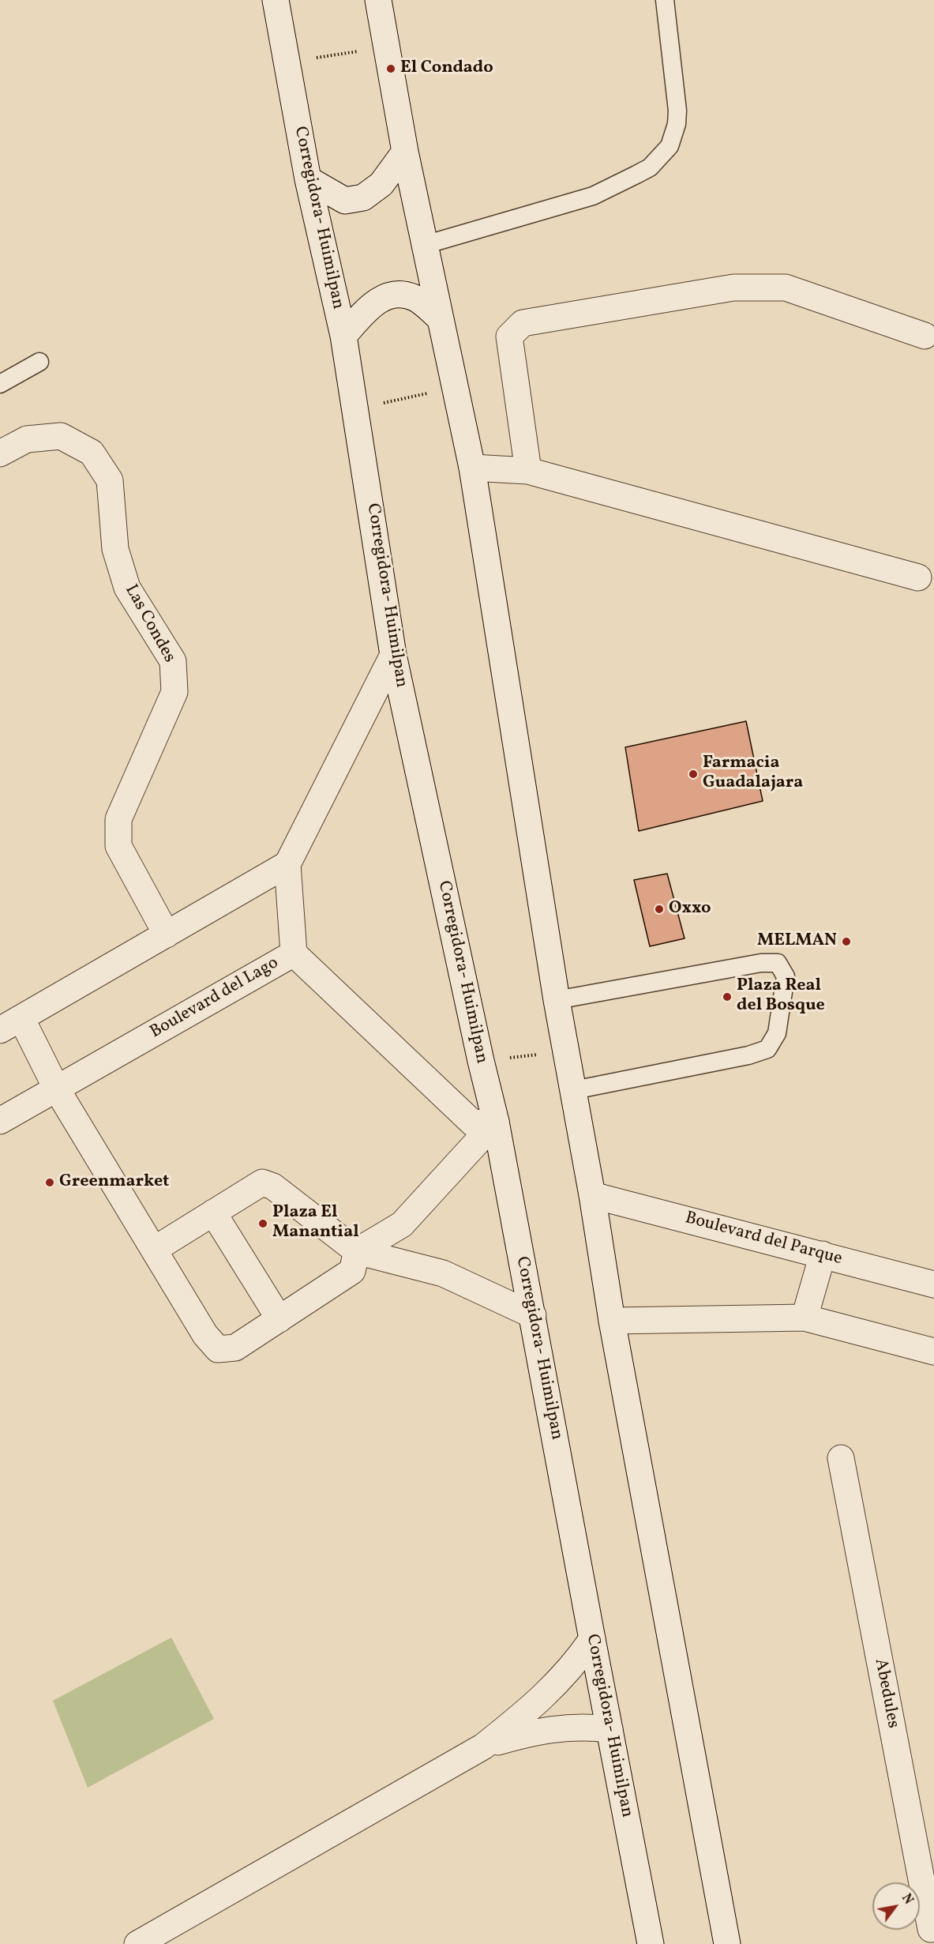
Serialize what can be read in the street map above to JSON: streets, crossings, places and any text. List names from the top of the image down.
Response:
{
  "streets": {
    "street": [
      "Corregidora- Huimilpan",
      "Las Condes",
      "Boulevard del Lago",
      "Boulevard del Parque",
      "Abedules"
    ]
  },
  "crossings": [
    ["Corregidora- Huimilpan", "Boulevard del Lago"]
  ],
  "places": [
    "El Condado",
    "Farmacia Guadalajara",
    "Oxxo",
    "MELMAN",
    "Plaza Real del Bosque",
    "Greenmarket",
    "Plaza El Manantial"
  ],
  "north": "top right"
}
